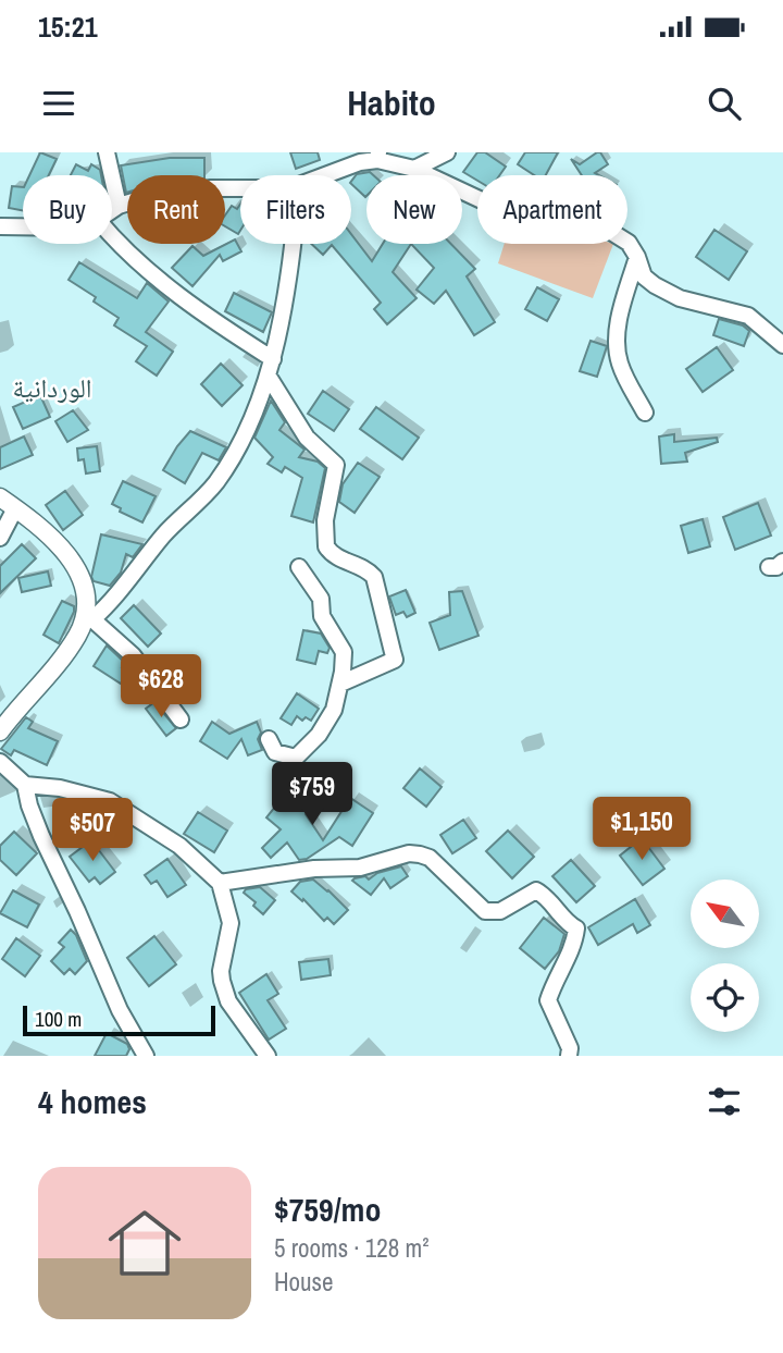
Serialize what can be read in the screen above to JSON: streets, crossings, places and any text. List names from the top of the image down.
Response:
{
  "districts": ["الوردانية"],
  "scale_bar": "100 m",
  "north": "top left",
  "page": {
    "status": "15:21",
    "header": "Habito",
    "chip": [
      "Buy",
      "Rent",
      "Filters",
      "New",
      "Apartment"
    ],
    "price": [
      "$628",
      "$759",
      "$1,150",
      "$507"
    ],
    "scale": "100 m",
    "heading": "4 homes",
    "list": [
      {
        "name": "$759/mo",
        "note": "5 rooms · 128 m² · House"
      }
    ]
  }
}
